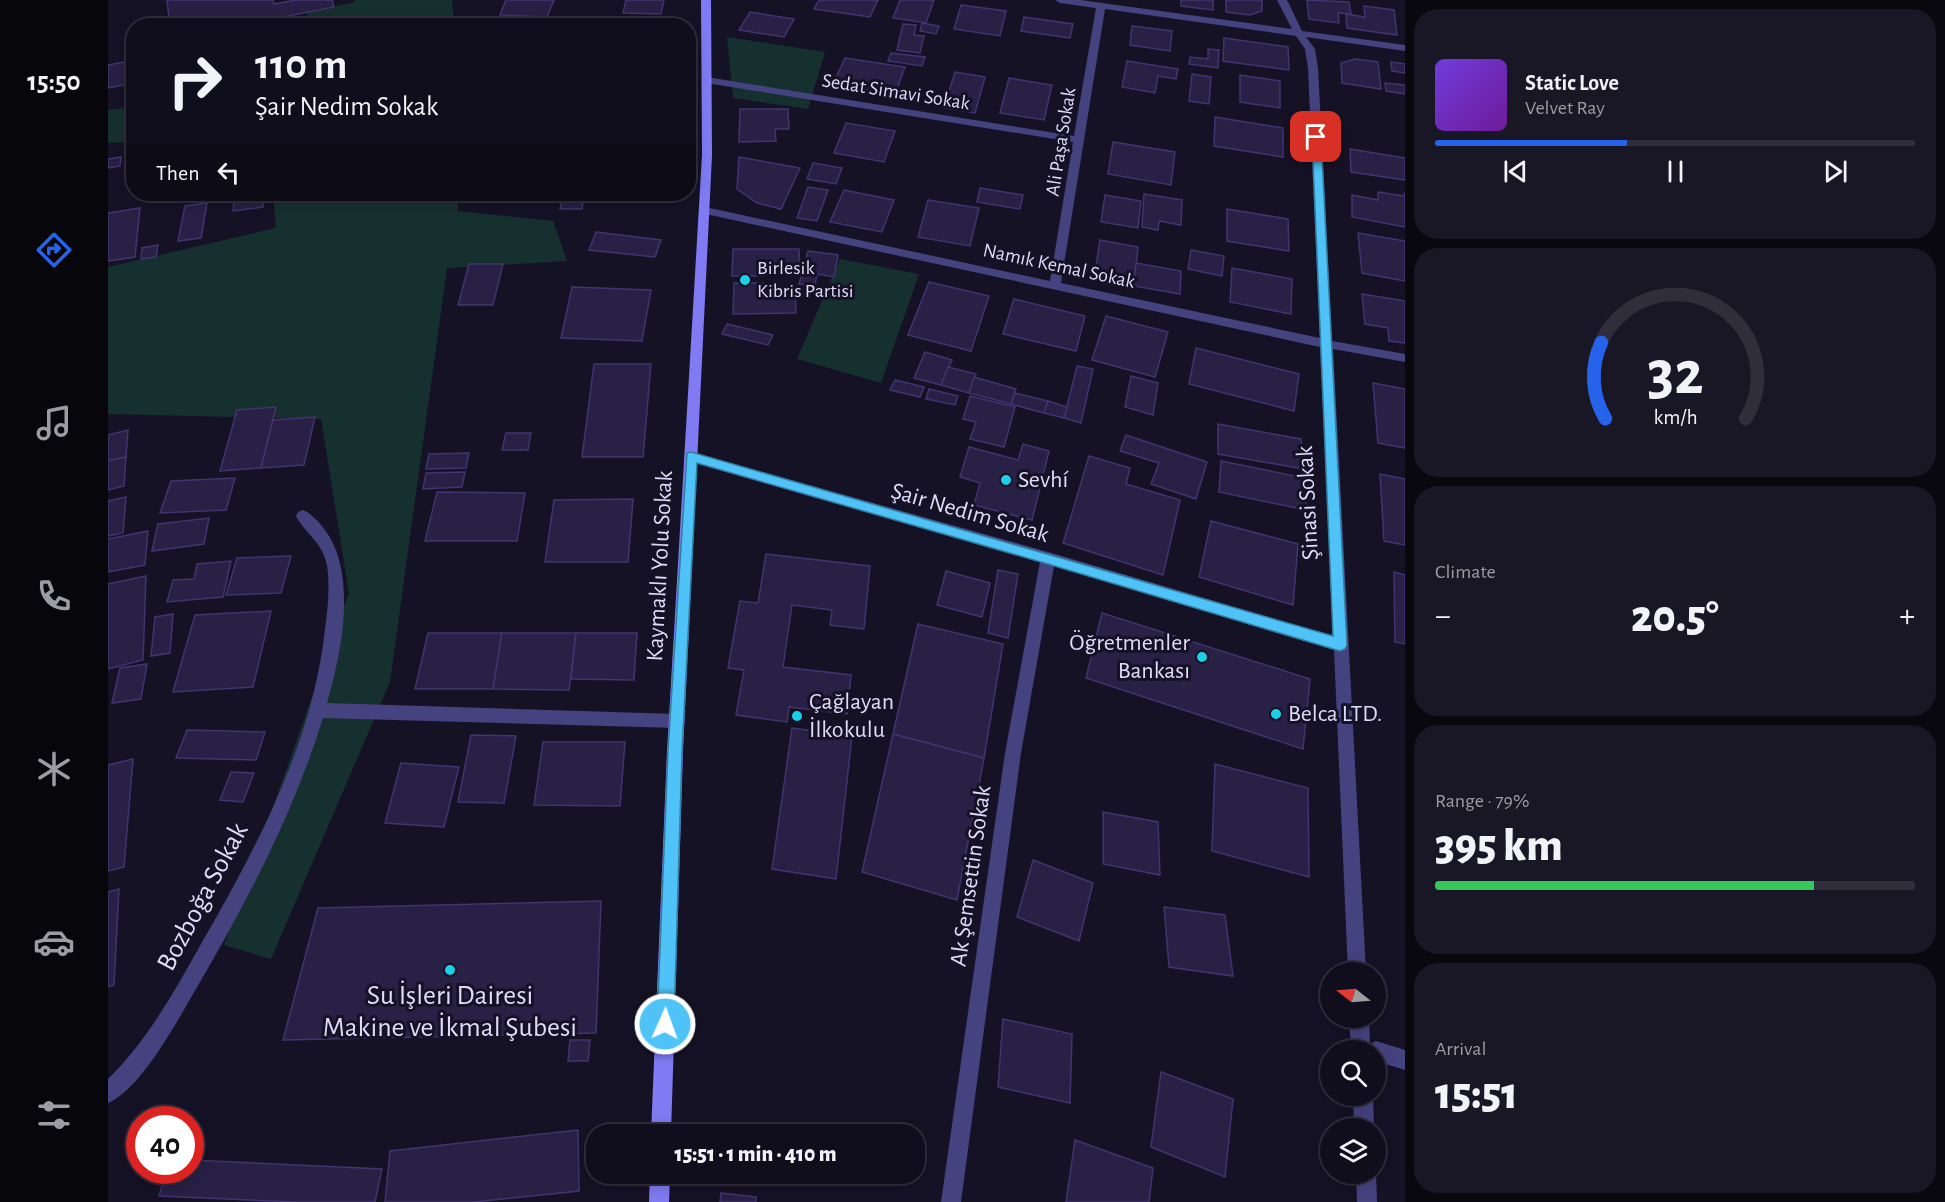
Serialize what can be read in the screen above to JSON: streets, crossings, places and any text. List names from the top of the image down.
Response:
{
  "streets": {
    "street": [
      "Sedat Simavi Sokak",
      "Ali Paşa Sokak",
      "Namık Kemal Sokak",
      "Şinasi Sokak",
      "Şair Nedim Sokak",
      "Kaymaklı Yolu Sokak",
      "Ak Şemsettin Sokak",
      "Bozboğa Sokak"
    ]
  },
  "crossings": [
    ["Sedat Simavi Sokak", "Ali Paşa Sokak"],
    ["Sedat Simavi Sokak", "Kaymaklı Yolu Sokak"],
    ["Ali Paşa Sokak", "Namık Kemal Sokak"],
    ["Namık Kemal Sokak", "Şinasi Sokak"],
    ["Namık Kemal Sokak", "Kaymaklı Yolu Sokak"],
    ["Şinasi Sokak", "Şair Nedim Sokak"],
    ["Şair Nedim Sokak", "Kaymaklı Yolu Sokak"],
    ["Şair Nedim Sokak", "Ak Şemsettin Sokak"]
  ],
  "places": [
    "Birlesik Kibris Partisi",
    "Sevhí",
    "Öğretmenler Bankası",
    "Belca LTD.",
    "Çağlayan İlkokulu",
    "Su İşleri Dairesi Makine ve İkmal Şubesi"
  ],
  "north": "left",
  "page": {
    "tabs": "15:50",
    "turn": ["110 m", "Şair Nedim Sokak"],
    "song": ["Static Love", "Velvet Ray"],
    "then": "Then",
    "tile": [
      "Climate",
      ["Range · 79%", "395 km"],
      ["Arrival", "15:51"]
    ],
    "heat": ["−", "20.5°", "+"],
    "limit": "40",
    "trip": "15:51 · 1 min · 410 m",
    "gauge": ["32", "km/h"]
  }
}
